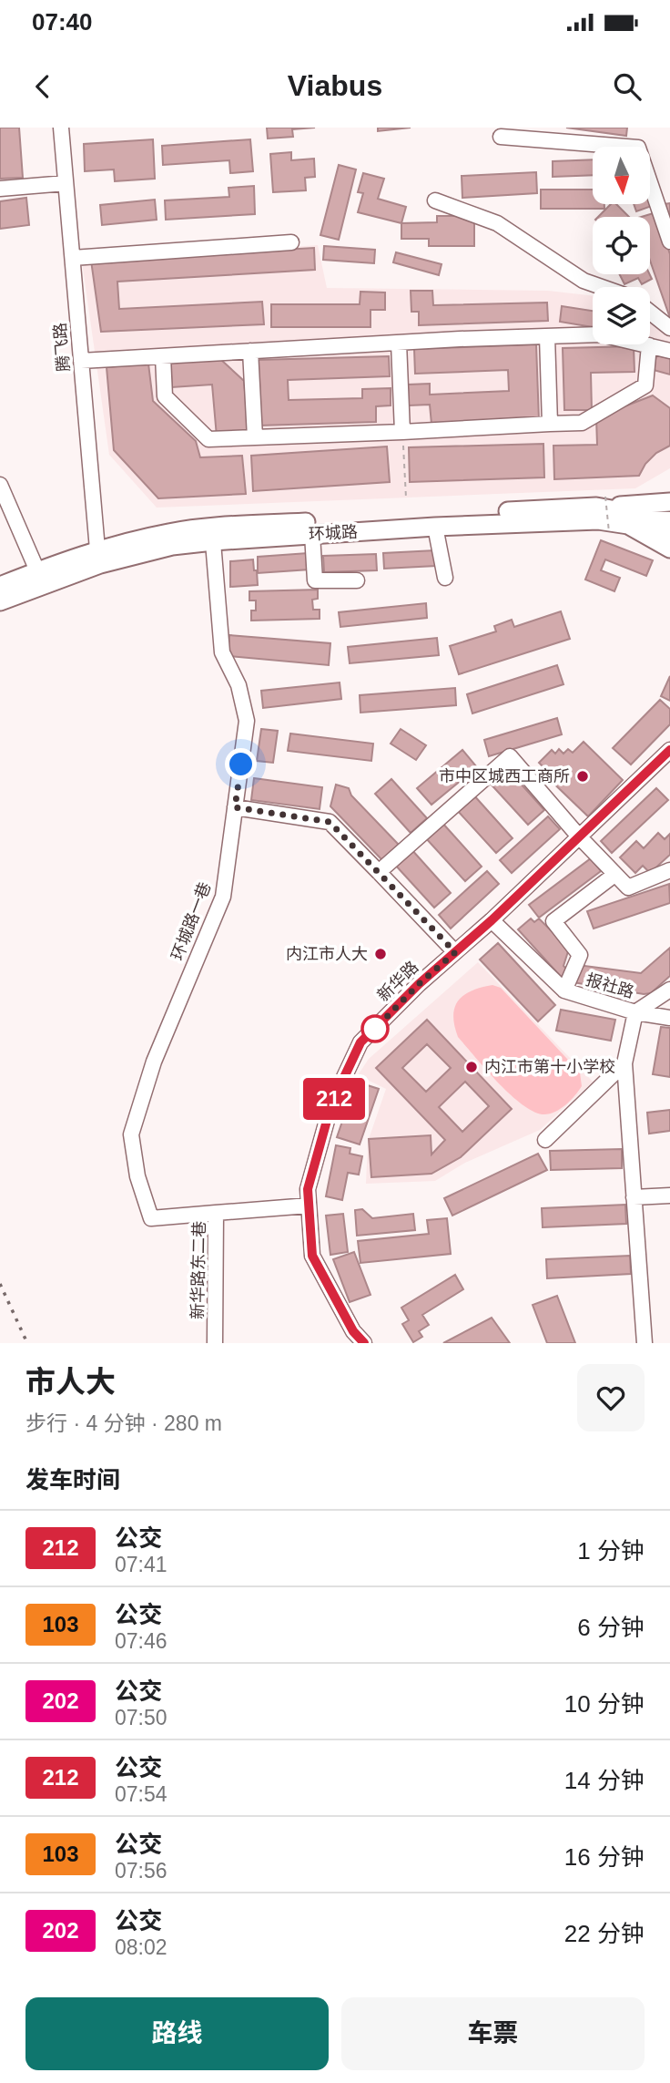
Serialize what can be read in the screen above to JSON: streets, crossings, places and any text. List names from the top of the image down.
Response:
{
  "streets": {
    "main road": ["环城路"],
    "street": [
      "腾飞路",
      "环城路一巷",
      "新华路",
      "报社路",
      "新华路东二巷"
    ]
  },
  "crossings": [
    ["腾飞路", "环城路"],
    ["环城路", "环城路一巷"],
    ["环城路一巷", "新华路东二巷"],
    ["新华路", "报社路"],
    ["新华路", "新华路东二巷"]
  ],
  "places": ["市中区城西工商所", "内江市人大", "内江市第十小学校"],
  "lines": ["bus line 212"],
  "north": "bottom",
  "page": {
    "status": "07:40",
    "header": "Viabus",
    "on_map": "212",
    "heading": [
      ["市人大", "步行 · 4 分钟 · 280 m"],
      "发车时间"
    ],
    "list": [
      {
        "mark": "212",
        "name": "公交",
        "note": "07:41",
        "value": "1 分钟"
      },
      {
        "mark": "103",
        "name": "公交",
        "note": "07:46",
        "value": "6 分钟"
      },
      {
        "mark": "202",
        "name": "公交",
        "note": "07:50",
        "value": "10 分钟"
      },
      {
        "mark": "212",
        "name": "公交",
        "note": "07:54",
        "value": "14 分钟"
      },
      {
        "mark": "103",
        "name": "公交",
        "note": "07:56",
        "value": "16 分钟"
      },
      {
        "mark": "202",
        "name": "公交",
        "note": "08:02",
        "value": "22 分钟"
      }
    ],
    "buttons": ["路线", "车票"]
  }
}
